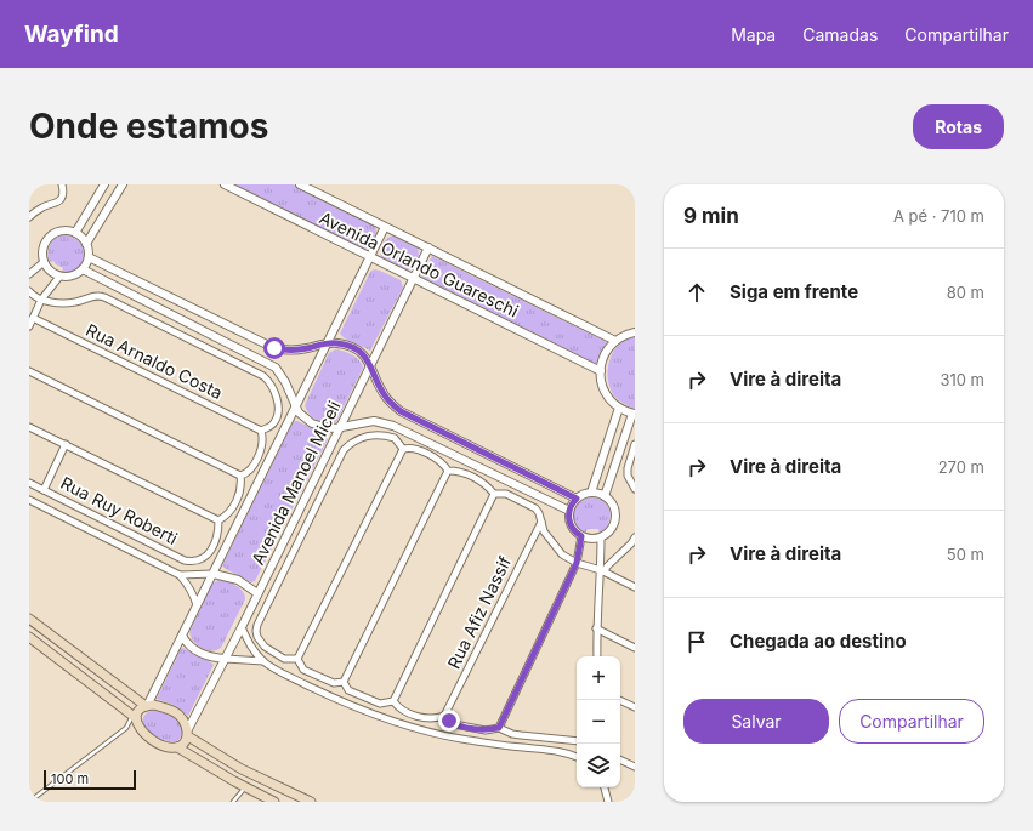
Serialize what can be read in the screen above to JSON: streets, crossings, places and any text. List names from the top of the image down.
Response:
{
  "streets": {
    "street": [
      "Avenida Orlando Guareschi",
      "Rua Arnaldo Costa",
      "Avenida Manoel Miceli",
      "Rua Ruy Roberti",
      "Rua Afiz Nassif"
    ]
  },
  "crossings": [
    ["Avenida Orlando Guareschi", "Avenida Manoel Miceli"]
  ],
  "scale_bar": "100 m",
  "page": {
    "header": "Wayfind",
    "nav": ["Mapa", "Camadas", "Compartilhar"],
    "buttons": [
      "Rotas",
      ["Salvar", "Compartilhar"]
    ],
    "title": "Onde estamos",
    "heading": ["9 min", "A pé · 710 m"],
    "list": [
      ["Siga em frente", "80 m"],
      ["Vire à direita", "310 m"],
      ["Vire à direita", "270 m"],
      ["Vire à direita", "50 m"],
      "Chegada ao destino"
    ],
    "map_buttons": ["+", "−"],
    "scale": "100 m"
  }
}
